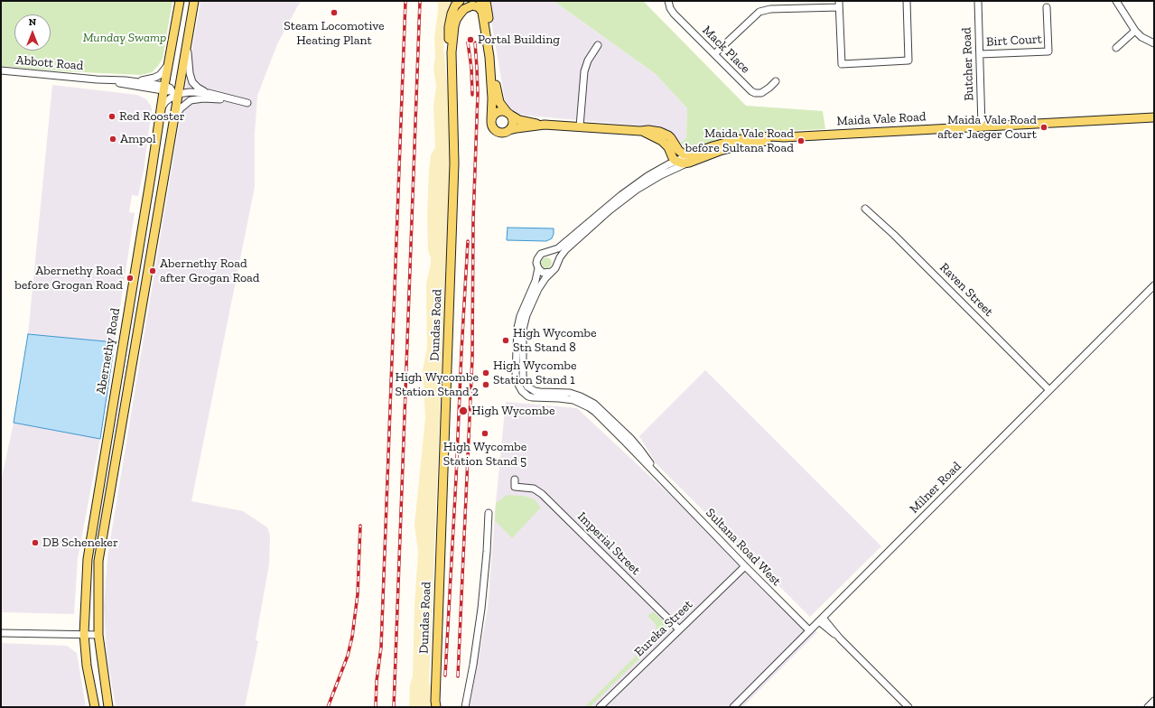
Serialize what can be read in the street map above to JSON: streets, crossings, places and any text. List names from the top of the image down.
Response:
{
  "streets": {
    "main road": ["Maida Vale Road", "Dundas Road", "Abernethy Road"],
    "street": [
      "Birt Court",
      "Mack Place",
      "Abbott Road",
      "Butcher Road",
      "Raven Street",
      "Milner Road",
      "Imperial Street",
      "Sultana Road West",
      "Eureka Street"
    ]
  },
  "crossings": [
    ["Birt Court", "Butcher Road"],
    ["Abbott Road", "Abernethy Road"],
    ["Butcher Road", "Maida Vale Road"],
    ["Raven Street", "Milner Road"],
    ["Milner Road", "Sultana Road West"],
    ["Imperial Street", "Eureka Street"],
    ["Sultana Road West", "Eureka Street"]
  ],
  "parks": ["Munday Swamp"],
  "places": [
    "Steam Locomotive Heating Plant",
    "Portal Building",
    "Red Rooster",
    "Maida Vale Road after Jaeger Court",
    "Ampol",
    "Maida Vale Road before Sultana Road",
    "Abernethy Road after Grogan Road",
    "Abernethy Road before Grogan Road",
    "High Wycombe Stn Stand 8",
    "High Wycombe Station Stand 1",
    "High Wycombe Station Stand 2",
    "High Wycombe",
    "High Wycombe Station Stand 5",
    "DB Scheneker"
  ],
  "north": "top"
}
